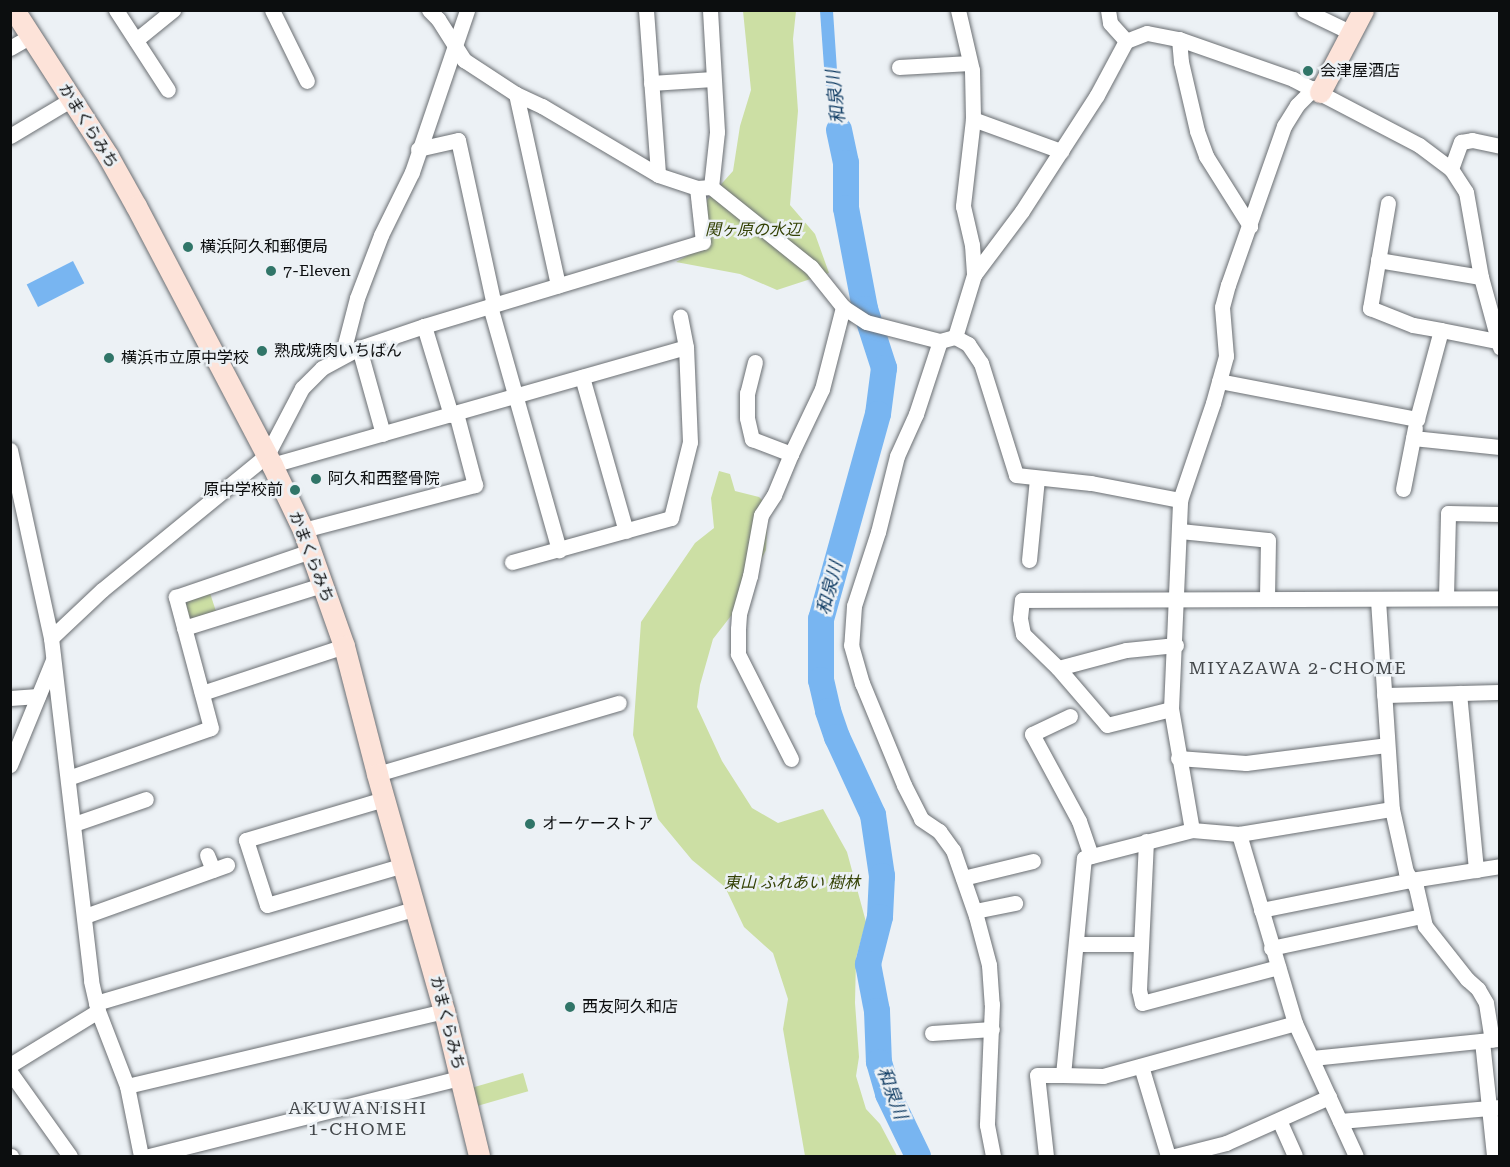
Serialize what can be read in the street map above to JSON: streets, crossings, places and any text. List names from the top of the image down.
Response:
{
  "streets": {
    "street": ["かまくらみち"]
  },
  "districts": ["MIYAZAWA 2-CHOME", "AKUWANISHI 1-CHOME"],
  "water": ["和泉川"],
  "parks": ["関ヶ原の水辺", "東山 ふれあい 樹林"],
  "places": [
    "会津屋酒店",
    "横浜阿久和郵便局",
    "7-Eleven",
    "熟成焼肉いちばん",
    "横浜市立原中学校",
    "阿久和西整骨院",
    "原中学校前",
    "オーケーストア",
    "西友阿久和店"
  ]
}
